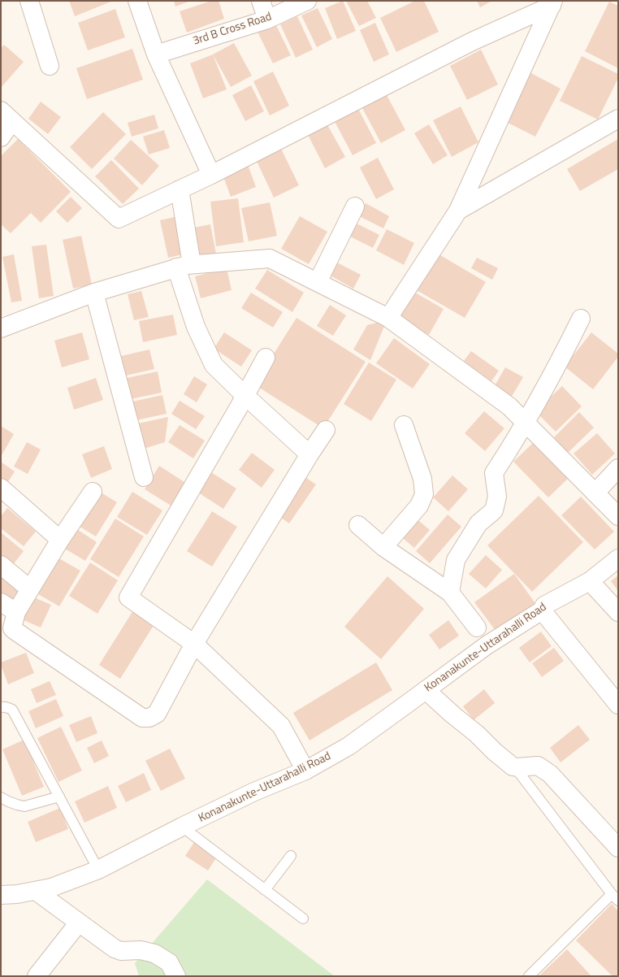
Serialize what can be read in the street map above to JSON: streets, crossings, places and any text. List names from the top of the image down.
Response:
{
  "streets": {
    "street": ["3rd B Cross Road", "Konanakunte-Uttarahalli Road"]
  }
}
